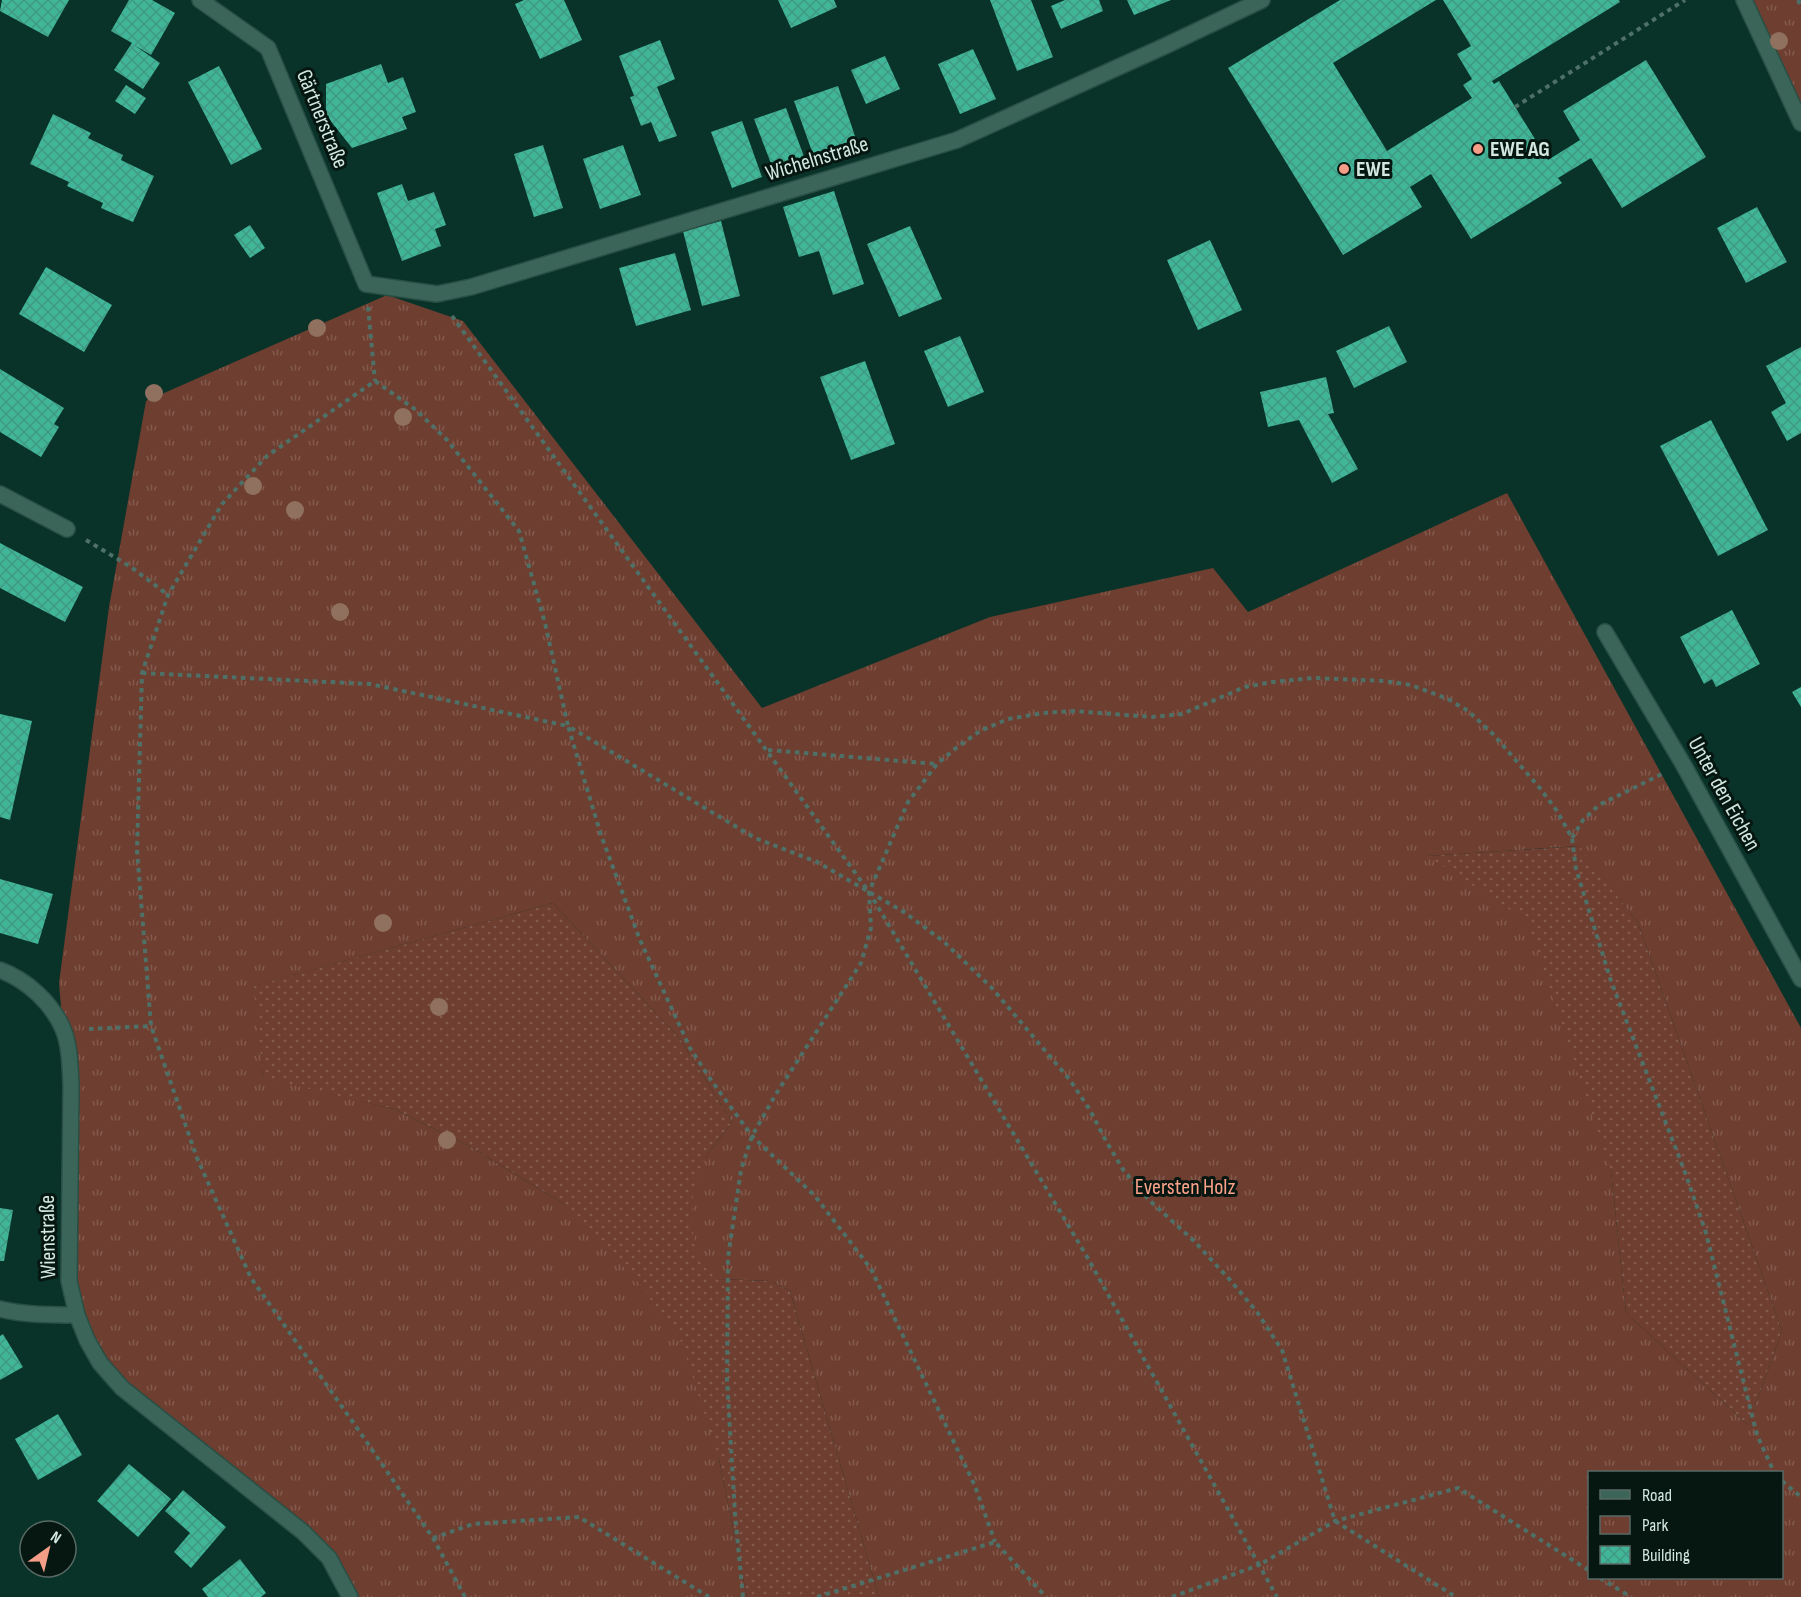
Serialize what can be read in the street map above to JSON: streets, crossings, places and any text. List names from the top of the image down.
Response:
{
  "streets": {
    "street": [
      "Gärtnerstraße",
      "Wichelnstraße",
      "Unter den Eichen",
      "Wienstraße"
    ]
  },
  "crossings": [
    ["Gärtnerstraße", "Wichelnstraße"]
  ],
  "parks": ["Eversten Holz"],
  "places": ["EWE AG", "EWE"],
  "legend": ["Road", "Park", "Building"],
  "north": "top right"
}
